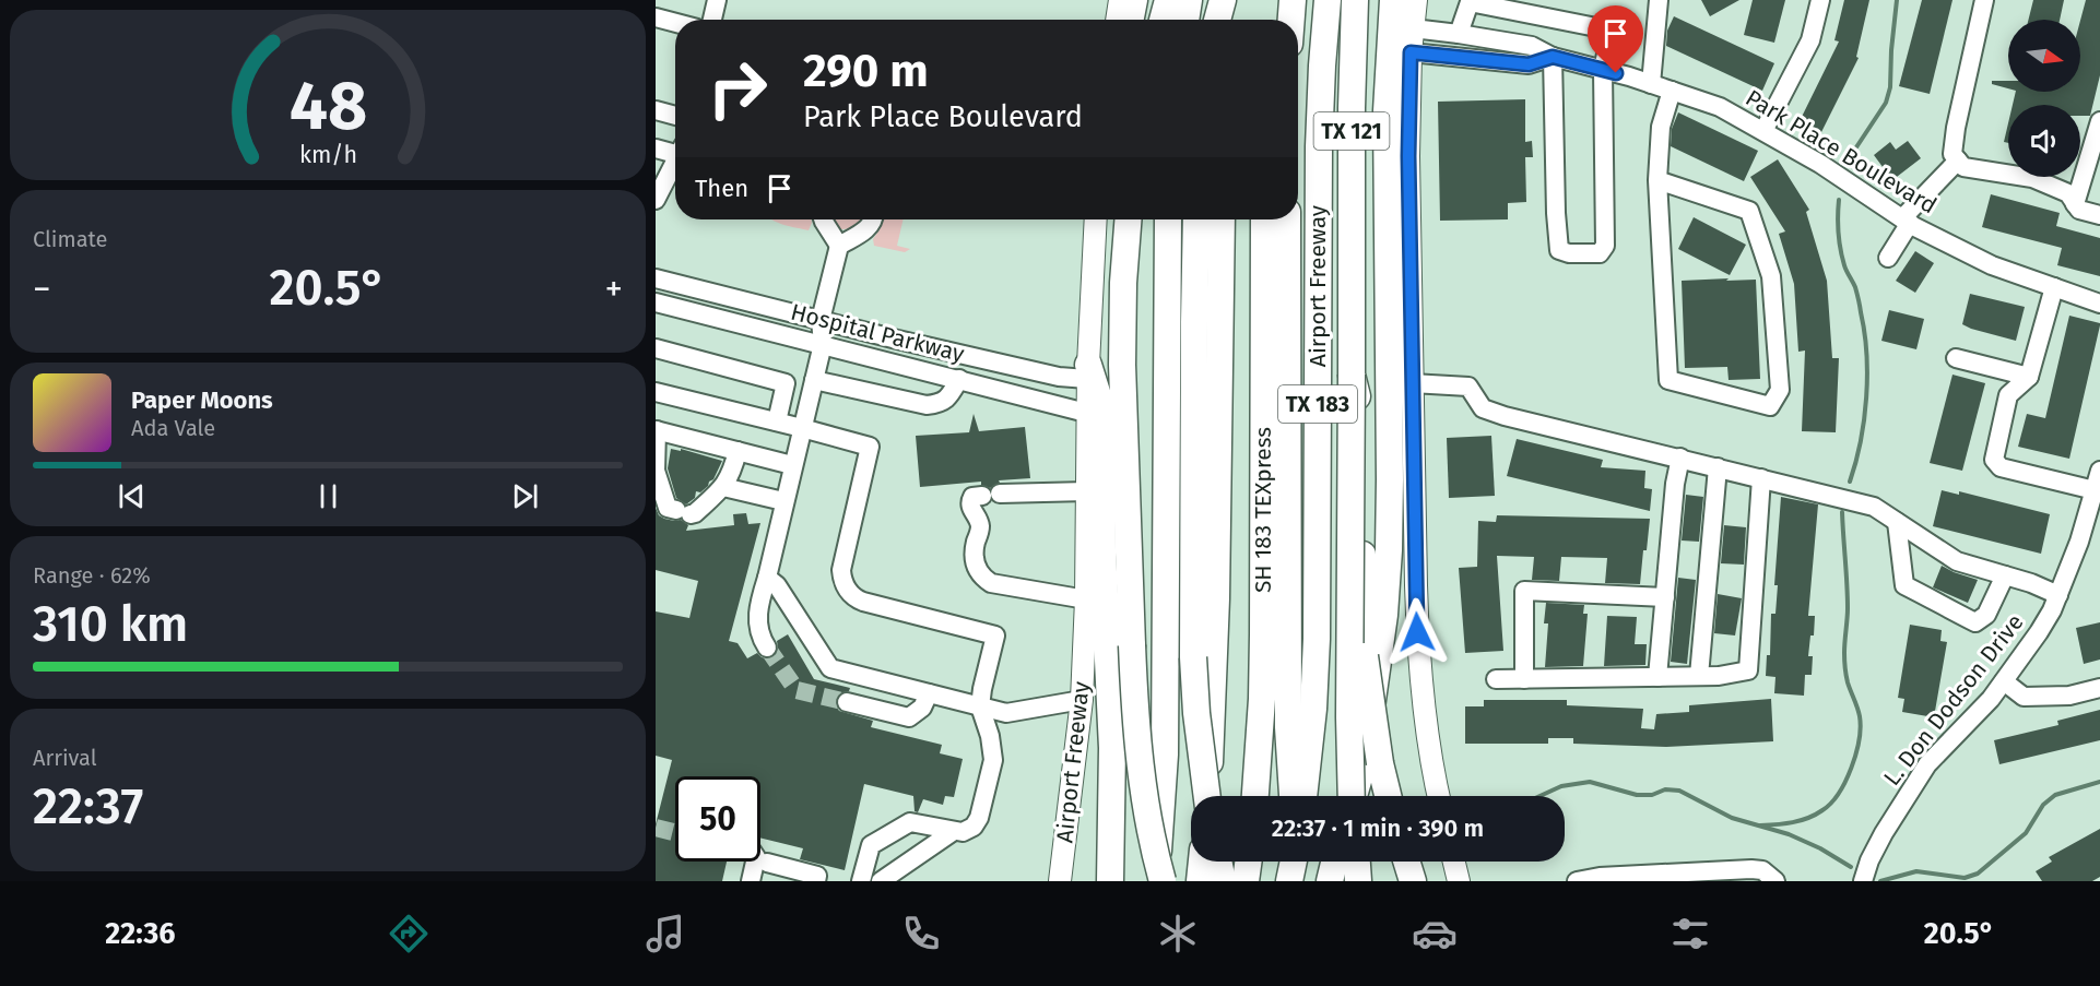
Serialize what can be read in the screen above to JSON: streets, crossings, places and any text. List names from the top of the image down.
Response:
{
  "streets": {
    "highway": [
      "TX 121",
      "Airport Freeway",
      "TX 183",
      "SH 183 TEXpress"
    ],
    "street": ["Park Place Boulevard", "Hospital Parkway", "L. Don Dodson Drive"]
  },
  "crossings": [
    ["Airport Freeway", "Hospital Parkway"]
  ],
  "north": "right",
  "page": {
    "turn": ["290 m", "Park Place Boulevard"],
    "then": "Then",
    "tile": [
      "Climate",
      ["Range · 62%", "310 km"],
      ["Arrival", "22:37"]
    ],
    "heat": ["−", "20.5°", "+"],
    "song": ["Paper Moons", "Ada Vale"],
    "limit": "50",
    "trip": "22:37 · 1 min · 390 m",
    "tabs": ["22:36", "20.5°"],
    "gauge": ["48", "km/h"]
  }
}
